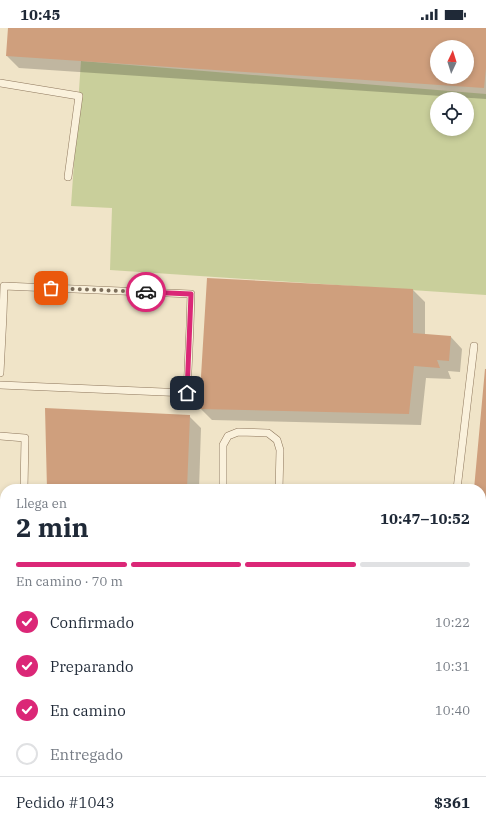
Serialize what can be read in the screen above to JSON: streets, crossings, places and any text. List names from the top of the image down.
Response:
{
  "north": "top",
  "page": {
    "status": "10:45",
    "heading": ["2 min", "Llega en", "10:47–10:52"],
    "panel": ["Pedido #1043", "$361"],
    "bar": "En camino · 70 m",
    "list": [
      ["Confirmado", "10:22"],
      ["Preparando", "10:31"],
      ["En camino", "10:40"],
      "Entregado"
    ]
  }
}
